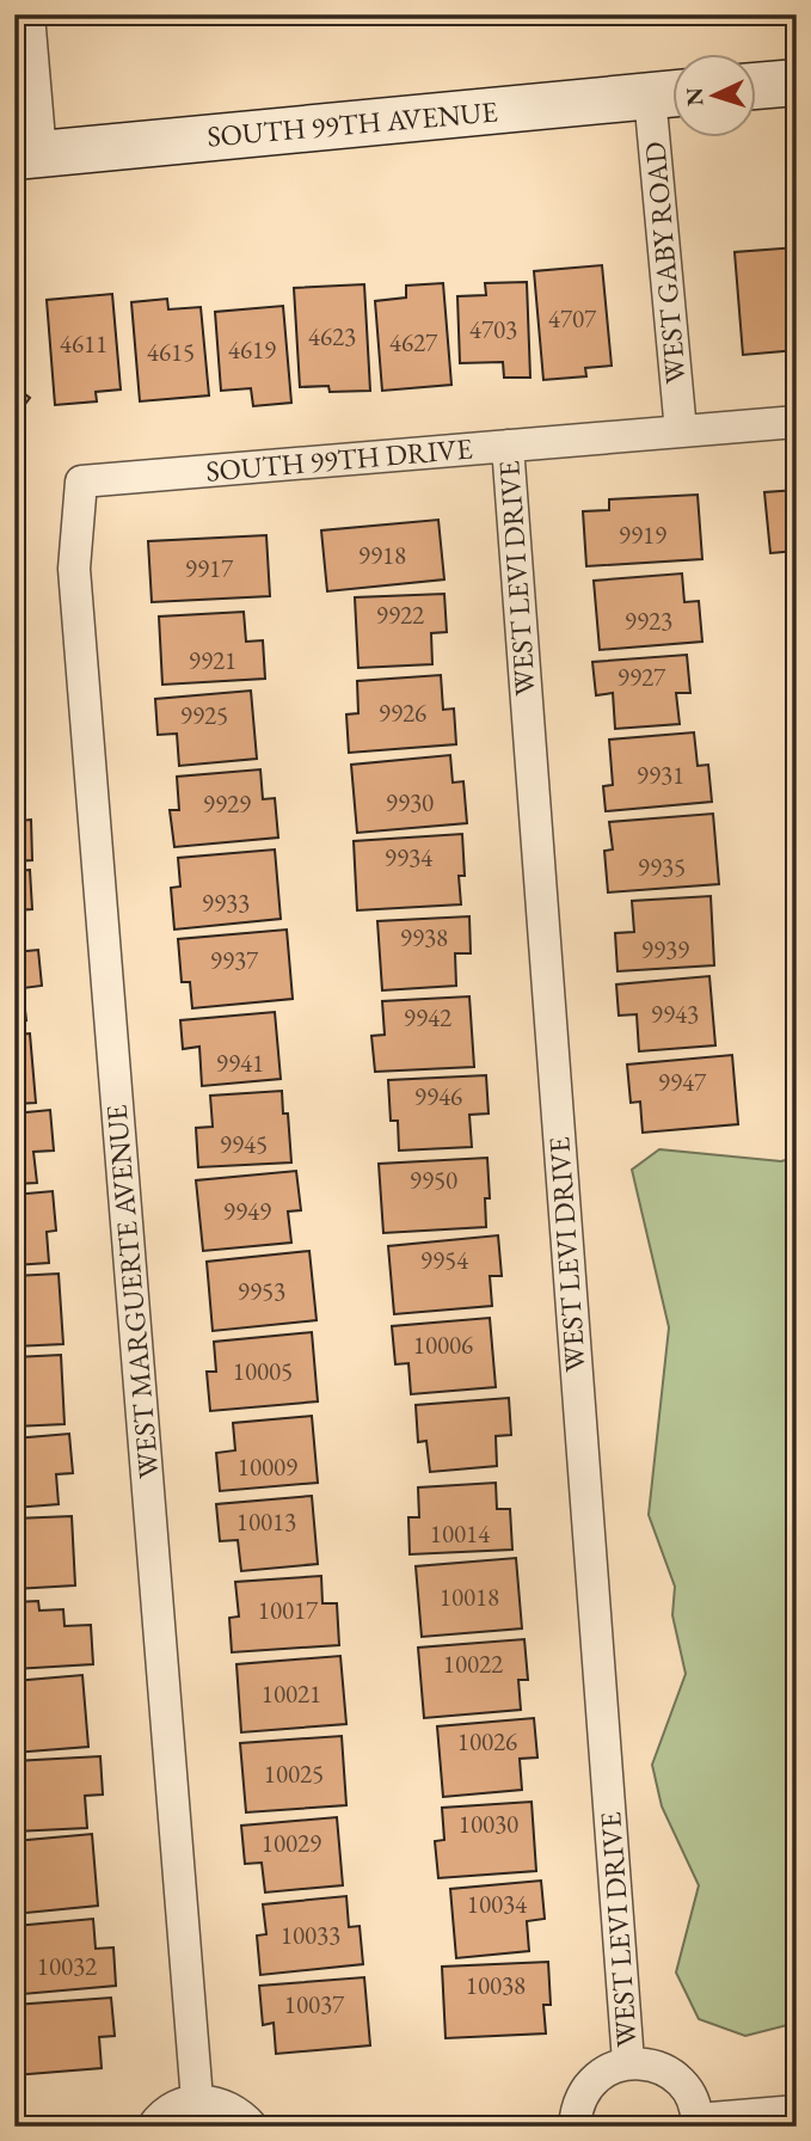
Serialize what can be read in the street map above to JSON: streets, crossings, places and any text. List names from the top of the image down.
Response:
{
  "streets": {
    "main road": ["SOUTH 99TH AVENUE"],
    "street": [
      "WEST GABY ROAD",
      "SOUTH 99TH DRIVE",
      "WEST LEVI DRIVE",
      "WEST MARGUERTE AVENUE"
    ]
  },
  "crossings": [
    ["SOUTH 99TH AVENUE", "WEST GABY ROAD"],
    ["WEST GABY ROAD", "SOUTH 99TH DRIVE"],
    ["SOUTH 99TH DRIVE", "WEST LEVI DRIVE"],
    ["SOUTH 99TH DRIVE", "WEST MARGUERTE AVENUE"]
  ],
  "house_numbers": [
    "4707",
    "4703",
    "4623",
    "4627",
    "4611",
    "4619",
    "4615",
    "9919",
    "9918",
    "9917",
    "9922",
    "9923",
    "9921",
    "9927",
    "9926",
    "9925",
    "9931",
    "9930",
    "9929",
    "9934",
    "9935",
    "9933",
    "9938",
    "9939",
    "9937",
    "9943",
    "9942",
    "9941",
    "9947",
    "9946",
    "9945",
    "9950",
    "9949",
    "9954",
    "9953",
    "10006",
    "10005",
    "10009",
    "10013",
    "10014",
    "10018",
    "10017",
    "10022",
    "10021",
    "10026",
    "10025",
    "10030",
    "10029",
    "10034",
    "10033",
    "10032",
    "10038",
    "10037"
  ],
  "north": "left"
}
